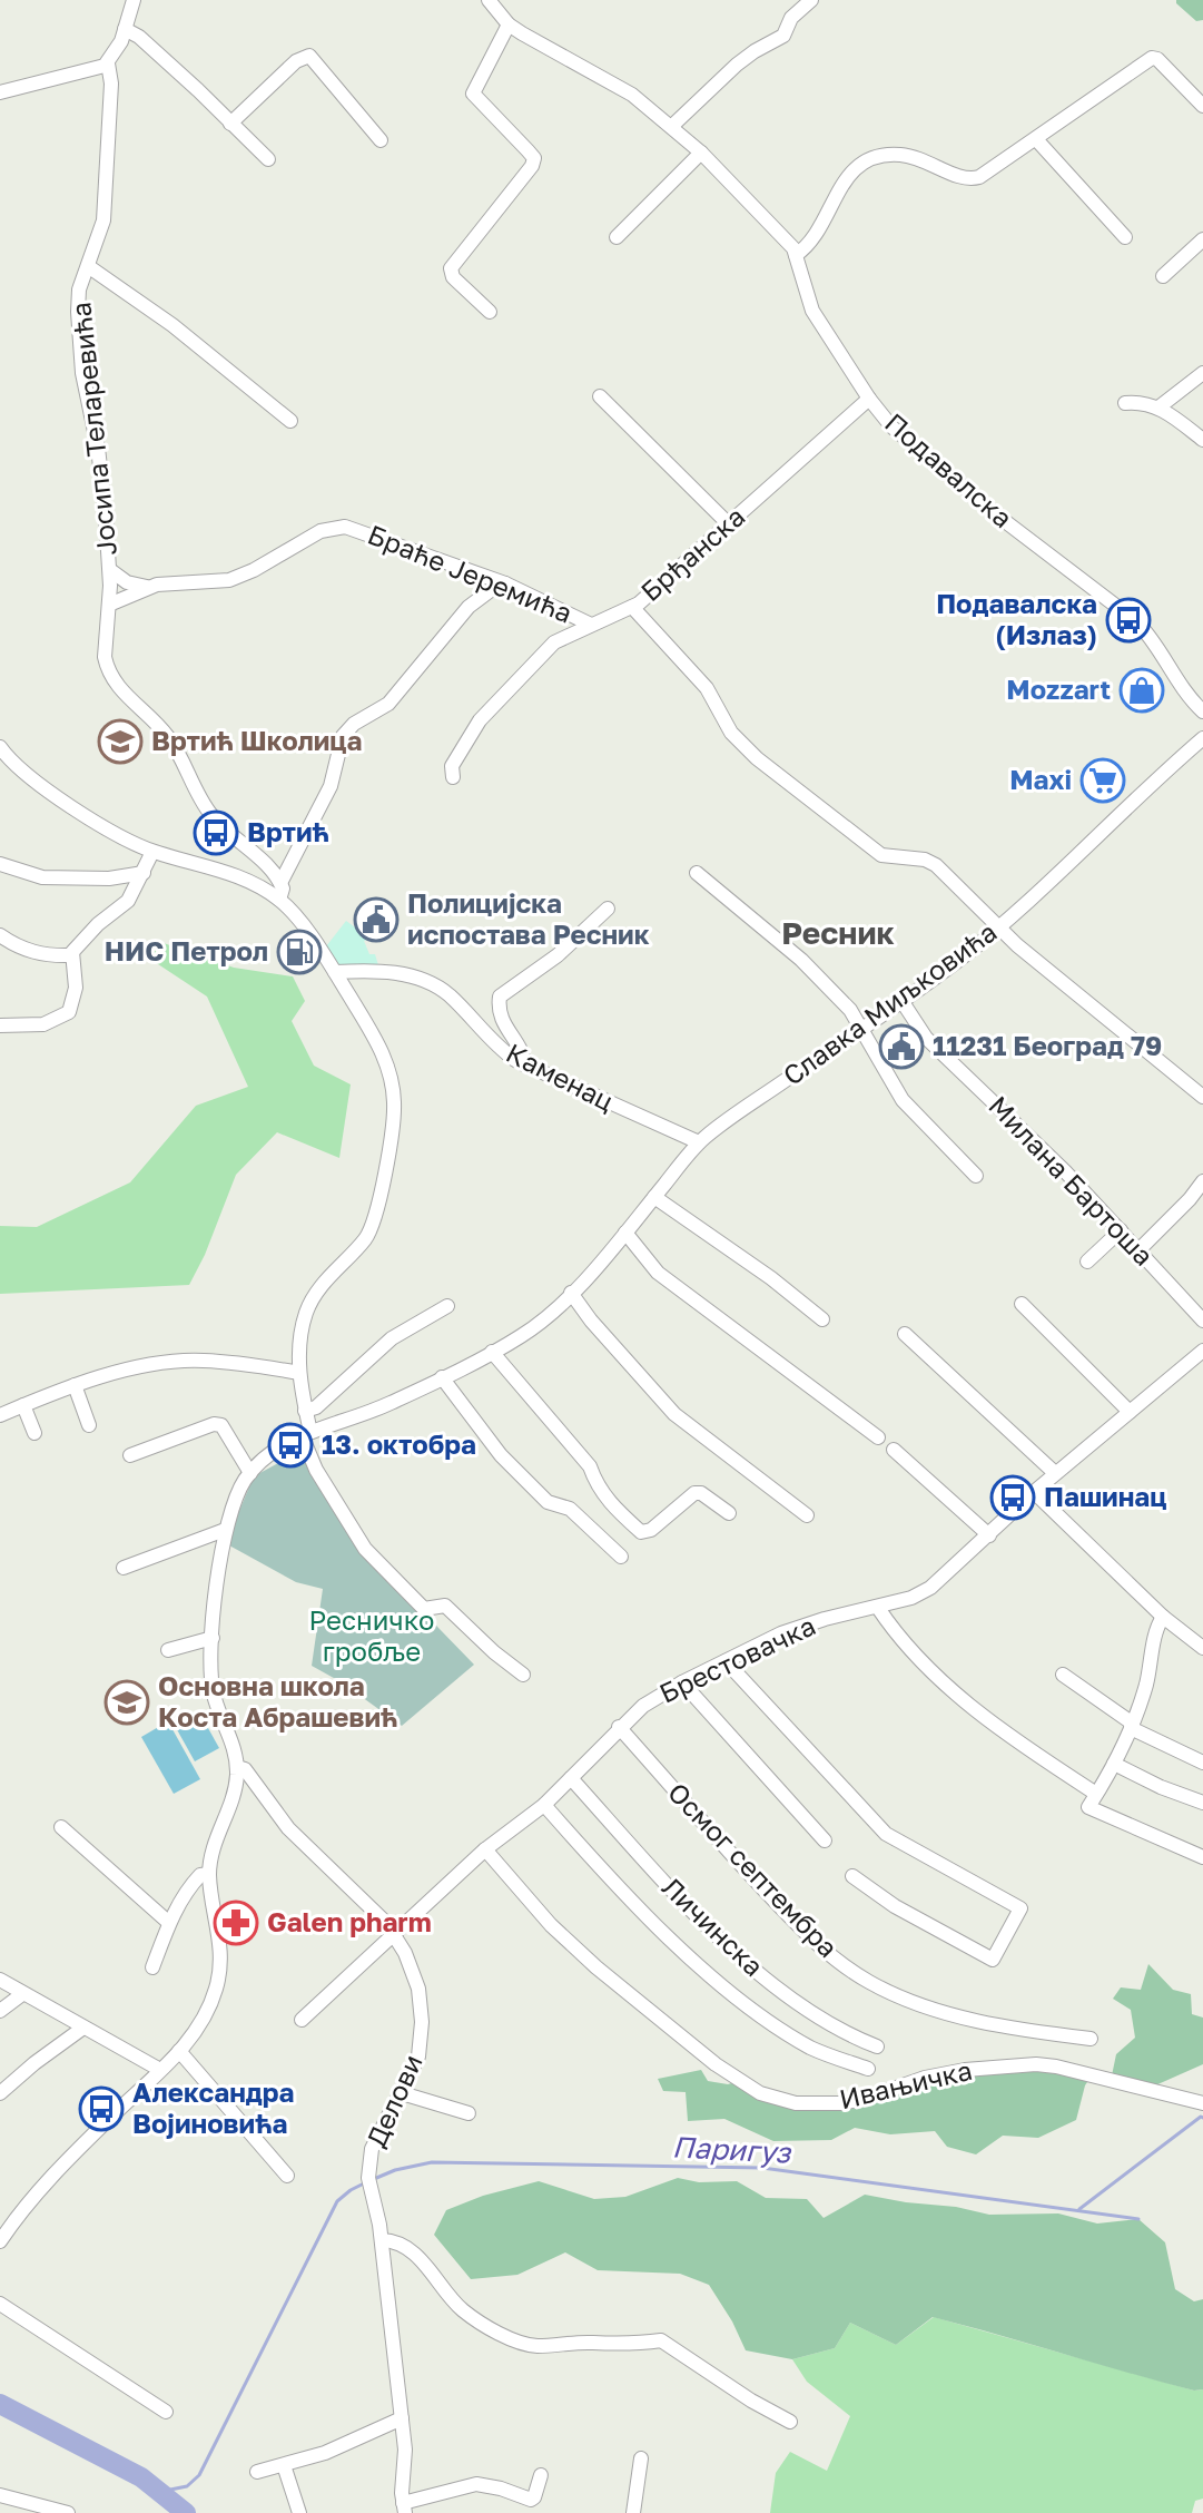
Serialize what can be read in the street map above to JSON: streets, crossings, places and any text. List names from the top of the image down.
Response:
{
  "streets": {
    "street": [
      "Јосипа Теларевића",
      "Подавалска",
      "Брђанска",
      "Браће Јеремића",
      "Славка Миљковића",
      "Каменац",
      "Милана Бартоша",
      "Брестовачка",
      "Осмог септембра",
      "Личинска",
      "Ивањичка",
      "Делови"
    ]
  },
  "crossings": [
    ["Јосипа Теларевића", "Браће Јеремића"],
    ["Подавалска", "Брђанска"],
    ["Брђанска", "Браће Јеремића"],
    ["Славка Миљковића", "Каменац"],
    ["Славка Миљковића", "Милана Бартоша"],
    ["Брестовачка", "Осмог септембра"],
    ["Брестовачка", "Личинска"],
    ["Брестовачка", "Ивањичка"],
    ["Брестовачка", "Делови"]
  ],
  "districts": ["Ресник"],
  "water": ["Паригуз"],
  "parks": ["Ресничко гробље"],
  "places": {
    "bus stop": [
      "Подавалска (Излаз)",
      "Вртић",
      "13. октобра",
      "Пашинац",
      "Александра Војиновића"
    ],
    "shop": ["Mozzart"],
    "school or university": ["Вртић Школица", "Основна школа Коста Абрашевић"],
    "supermarket": ["Maxi"],
    "public building": ["Полицијска испостава Ресник", "11231 Београд 79"],
    "fuel station": ["НИС Петрол"],
    "pharmacy": ["Galen pharm"]
  }
}
